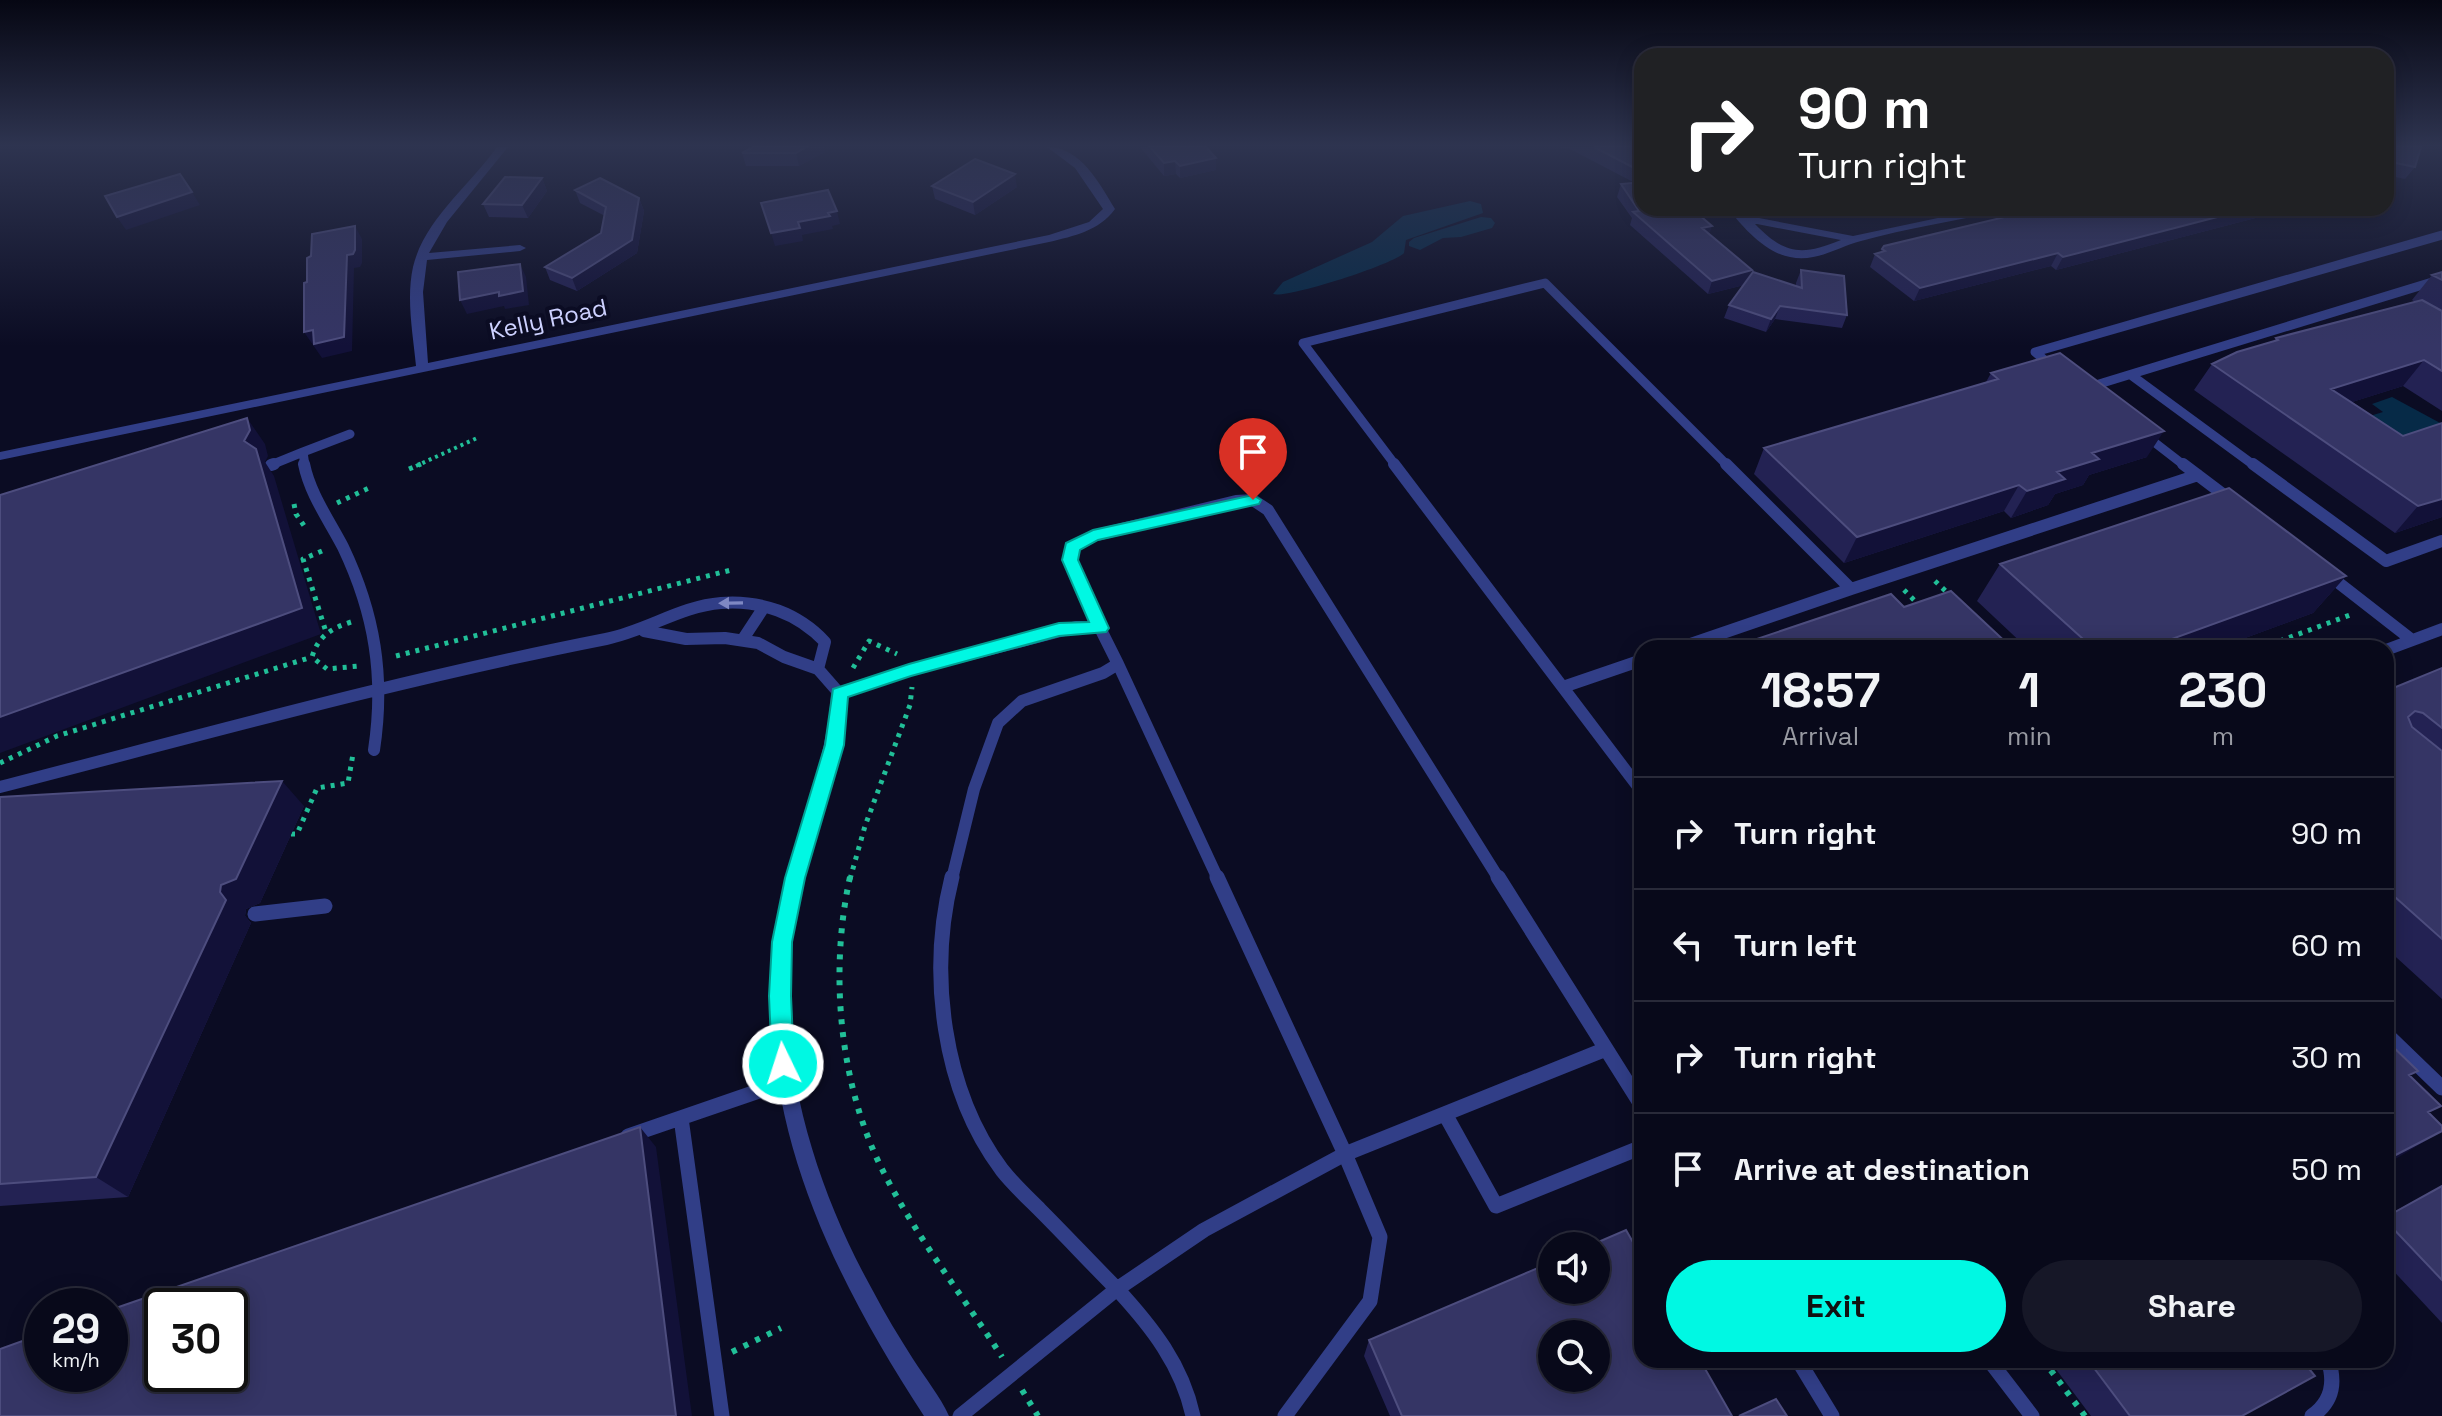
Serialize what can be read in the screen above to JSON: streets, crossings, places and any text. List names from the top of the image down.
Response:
{
  "streets": {
    "street": ["Kelly Road"]
  },
  "page": {
    "turn": ["90 m", "Turn right"],
    "eta": [
      "18:57",
      "Arrival",
      "1",
      "min",
      "230",
      "m"
    ],
    "list": [
      {
        "name": "Turn right",
        "value": "90 m"
      },
      {
        "name": "Turn left",
        "value": "60 m"
      },
      {
        "name": "Turn right",
        "value": "30 m"
      },
      {
        "name": "Arrive at destination",
        "value": "50 m"
      }
    ],
    "buttons": ["Exit", "Share"],
    "speed": "29 km/h",
    "limit": "30"
  }
}
